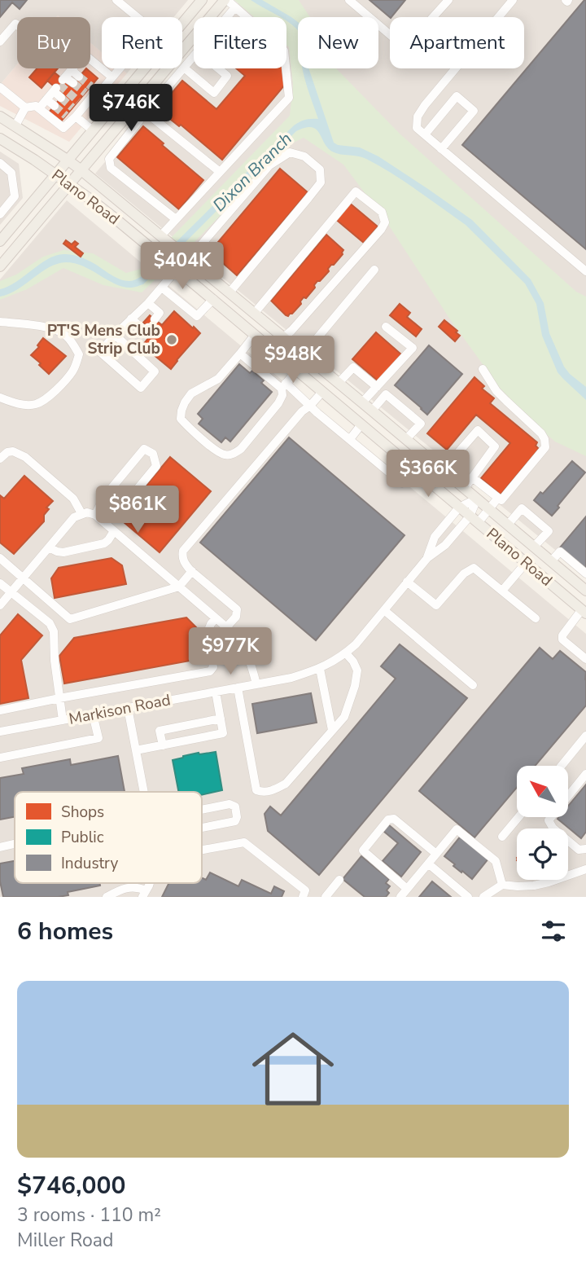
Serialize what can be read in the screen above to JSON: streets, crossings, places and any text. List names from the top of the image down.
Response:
{
  "streets": {
    "main road": ["Plano Road"],
    "street": ["Markison Road"]
  },
  "crossings": [
    ["Plano Road", "Markison Road"]
  ],
  "water": ["Dixon Branch"],
  "places": ["PT'S Mens Club Strip Club"],
  "legend": ["Shops", "Public", "Industry"],
  "north": "top left",
  "page": {
    "chip": [
      "Buy",
      "Rent",
      "Filters",
      "New",
      "Apartment"
    ],
    "price": [
      "$746K",
      "$404K",
      "$948K",
      "$366K",
      "$861K",
      "$977K"
    ],
    "heading": "6 homes",
    "list": [
      {
        "name": "$746,000",
        "note": "3 rooms · 110 m² · Miller Road"
      }
    ]
  }
}
